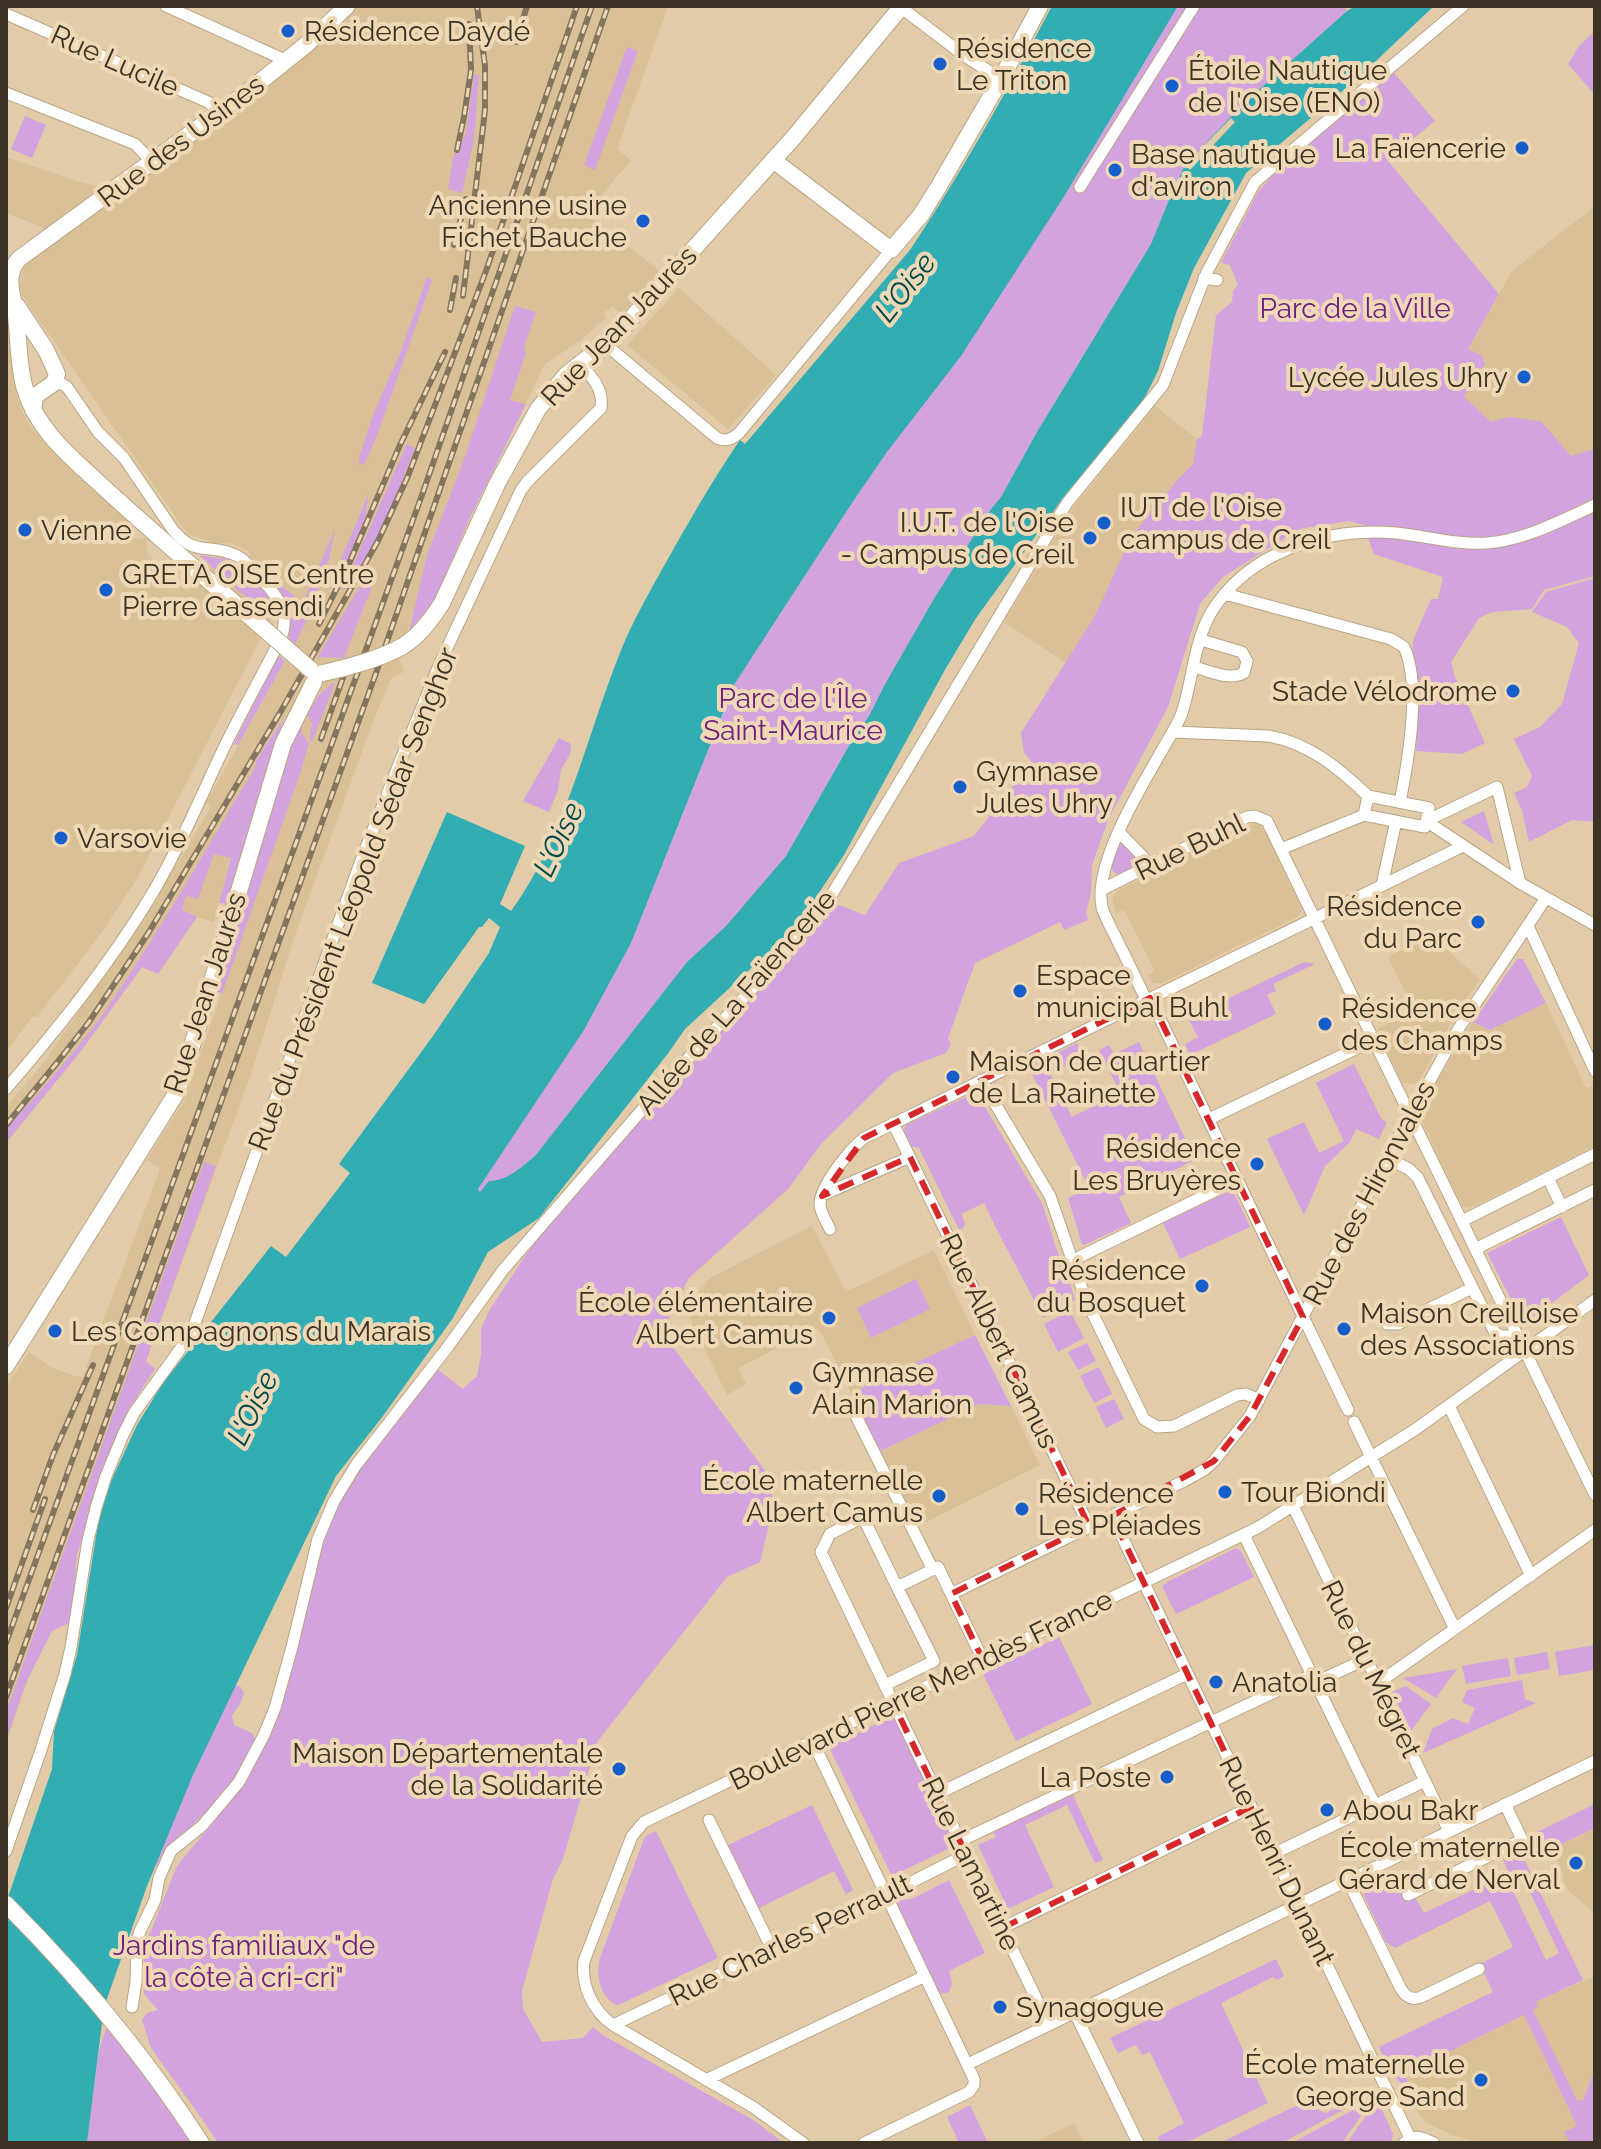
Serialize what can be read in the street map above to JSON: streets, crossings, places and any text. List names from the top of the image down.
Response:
{
  "streets": {
    "street": [
      "Rue Lucile",
      "Rue des Usines",
      "Rue Jean Jaurès",
      "Rue Buhl",
      "Rue du Président Léopold Sédar Senghor",
      "Allée de La Faïencerie",
      "Rue des Hironvales",
      "Rue Albert Camus",
      "Rue du Mégret",
      "Boulevard Pierre Mendès France",
      "Rue Henri Dunant",
      "Rue Lamartine",
      "Rue Charles Perrault"
    ]
  },
  "crossings": [
    ["Rue Lucile", "Rue des Usines"],
    ["Rue Jean Jaurès", "Rue du Président Léopold Sédar Senghor"],
    ["Rue Buhl", "Rue des Hironvales"],
    ["Rue Buhl", "Boulevard Pierre Mendès France"],
    ["Rue des Hironvales", "Rue Albert Camus"],
    ["Rue des Hironvales", "Rue Henri Dunant"],
    ["Rue du Mégret", "Boulevard Pierre Mendès France"],
    ["Boulevard Pierre Mendès France", "Rue Henri Dunant"],
    ["Boulevard Pierre Mendès France", "Rue Lamartine"],
    ["Boulevard Pierre Mendès France", "Rue Charles Perrault"],
    ["Rue Lamartine", "Rue Charles Perrault"]
  ],
  "water": ["L'Oise"],
  "parks": ["Parc de la Ville", "Parc de l'Île Saint-Maurice", "Jardins familiaux \"de la côte à cri-cri\""],
  "places": [
    "Résidence Daydé",
    "Résidence Le Triton",
    "Étoile Nautique de l'Oise (ENO)",
    "La Faïencerie",
    "Base nautique d'aviron",
    "Ancienne usine Fichet Bauche",
    "Lycée Jules Uhry",
    "IUT de l'Oise campus de Creil",
    "Vienne",
    "I.U.T. de l'Oise - Campus de Creil",
    "GRETA OISE Centre Pierre Gassendi",
    "Stade Vélodrome",
    "Gymnase Jules Uhry",
    "Varsovie",
    "Résidence du Parc",
    "Espace municipal Buhl",
    "Résidence des Champs",
    "Maison de quartier de La Rainette",
    "Résidence Les Bruyères",
    "Résidence du Bosquet",
    "École élémentaire Albert Camus",
    "Maison Creilloise des Associations",
    "Les Compagnons du Marais",
    "Gymnase Alain Marion",
    "Tour Biondi",
    "École maternelle Albert Camus",
    "Résidence Les Pléiades",
    "Anatolia",
    "Maison Départementale de la Solidarité",
    "La Poste",
    "Abou Bakr",
    "École maternelle Gérard de Nerval",
    "Synagogue",
    "École maternelle George Sand"
  ]
}
